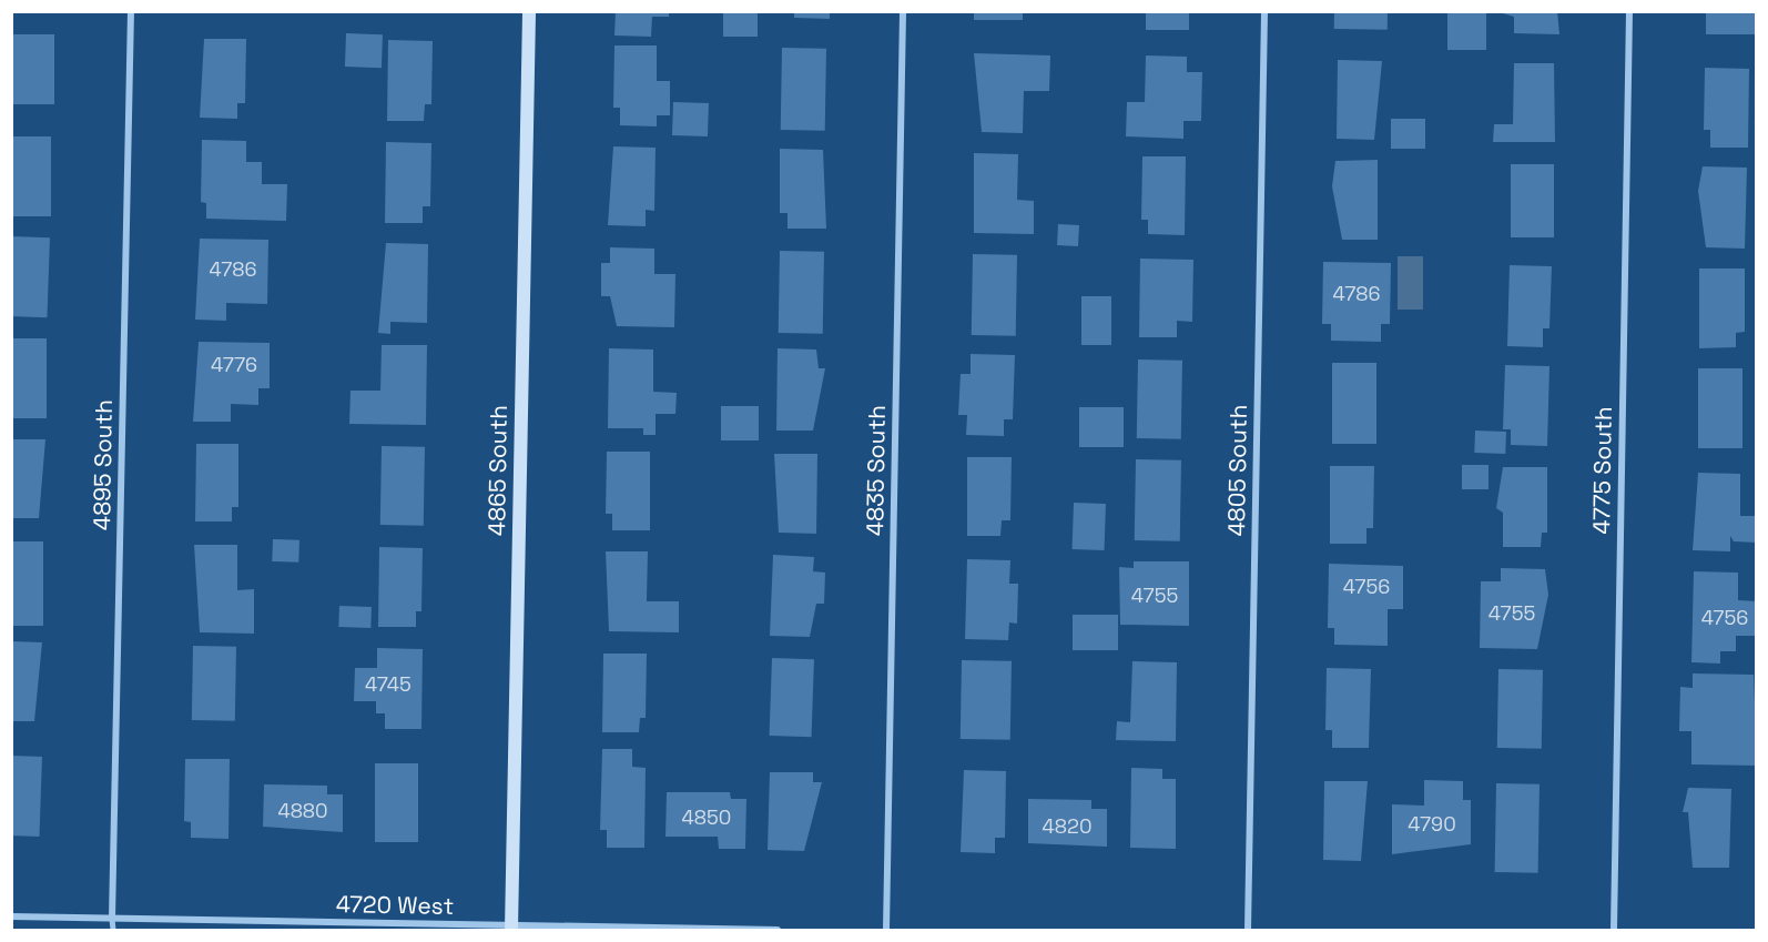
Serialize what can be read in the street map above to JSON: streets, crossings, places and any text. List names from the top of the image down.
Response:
{
  "streets": {
    "street": [
      "4895 South",
      "4865 South",
      "4835 South",
      "4805 South",
      "4775 South",
      "4720 West"
    ]
  },
  "crossings": [
    ["4895 South", "4720 West"],
    ["4865 South", "4720 West"]
  ],
  "house_numbers": [
    "4786",
    "4786",
    "4776",
    "4756",
    "4755",
    "4755",
    "4756",
    "4745",
    "4880",
    "4850",
    "4790",
    "4820"
  ]
}
